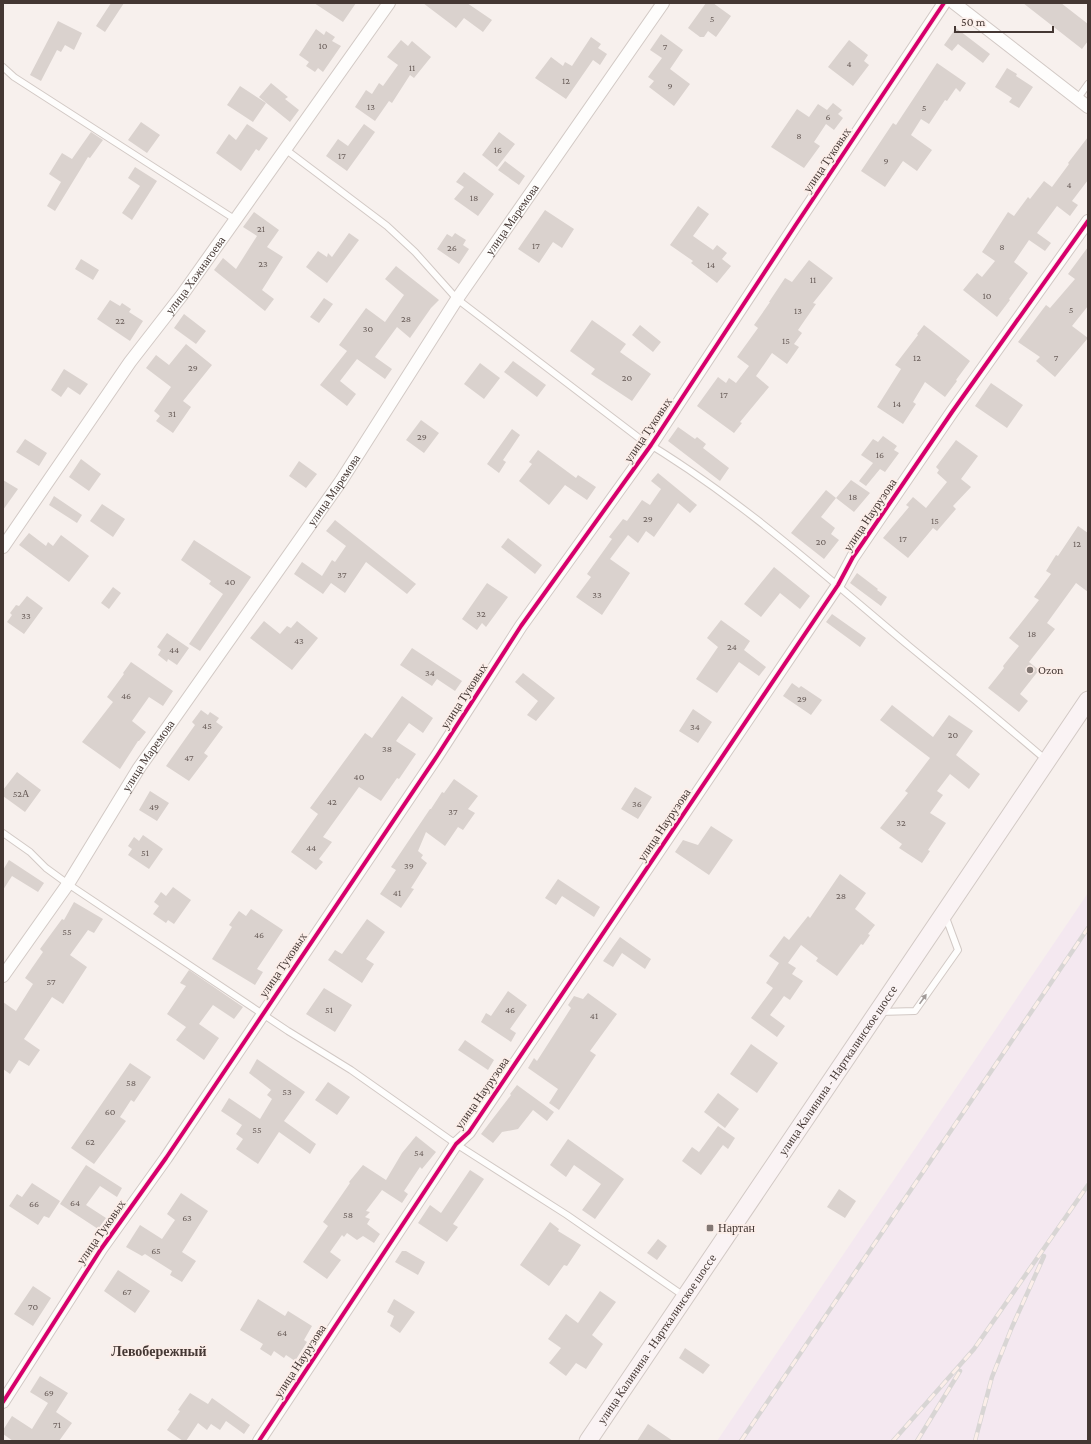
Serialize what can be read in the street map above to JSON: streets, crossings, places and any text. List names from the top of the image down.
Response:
{
  "streets": {
    "main road": ["улица Калинина - Нарткалинское шоссе"],
    "street": [
      "улица Туковых",
      "улица Маремова",
      "улица Хажнагоева",
      "улица Наурузова"
    ]
  },
  "districts": ["Левобережный"],
  "places": {
    "other": ["Ozon"],
    "transit": ["Нартан"]
  },
  "house_numbers": [
    "5",
    "10",
    "7",
    "4",
    "11",
    "12",
    "9",
    "13",
    "5",
    "6",
    "8",
    "16",
    "17",
    "9",
    "4",
    "18",
    "21",
    "17",
    "8",
    "26",
    "23",
    "14",
    "11",
    "10",
    "5",
    "13",
    "28",
    "22",
    "30",
    "15",
    "12",
    "7",
    "29",
    "20",
    "17",
    "14",
    "31",
    "29",
    "16",
    "18",
    "29",
    "15",
    "17",
    "20",
    "12",
    "37",
    "40",
    "33",
    "32",
    "33",
    "18",
    "43",
    "24",
    "44",
    "34",
    "46",
    "29",
    "45",
    "34",
    "20",
    "38",
    "47",
    "40",
    "52А",
    "42",
    "36",
    "49",
    "37",
    "32",
    "44",
    "51",
    "39",
    "41",
    "28",
    "55",
    "46",
    "57",
    "51",
    "46",
    "41",
    "58",
    "53",
    "60",
    "55",
    "62",
    "54",
    "64",
    "66",
    "58",
    "63",
    "65",
    "67",
    "70",
    "64",
    "69",
    "71"
  ],
  "scale_bar": "50 m"
}
